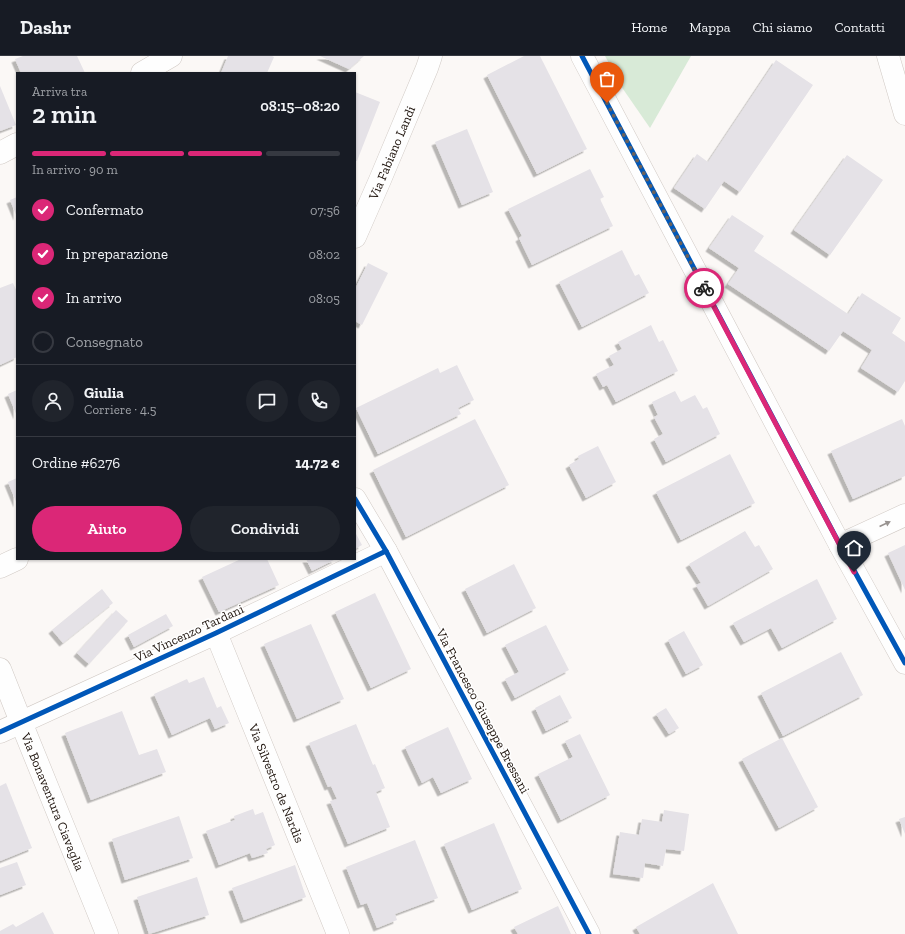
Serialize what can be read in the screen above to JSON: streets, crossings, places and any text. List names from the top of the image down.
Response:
{
  "streets": {
    "street": [
      "Via Fabiano Landi",
      "Via Vincenzo Tardani",
      "Via Francesco Giuseppe Bressani",
      "Via Silvestro de Nardis",
      "Via Bonaventura Ciavaglia"
    ]
  },
  "crossings": [
    ["Via Vincenzo Tardani", "Via Francesco Giuseppe Bressani"],
    ["Via Vincenzo Tardani", "Via Silvestro de Nardis"],
    ["Via Vincenzo Tardani", "Via Bonaventura Ciavaglia"]
  ],
  "page": {
    "header": "Dashr",
    "nav": [
      "Home",
      "Mappa",
      "Chi siamo",
      "Contatti"
    ],
    "heading": ["2 min", "Arriva tra", "08:15–08:20"],
    "panel": [
      "Giulia",
      "Corriere · 4.5",
      "Ordine #6276",
      "14.72 €"
    ],
    "bar": "In arrivo · 90 m",
    "list": [
      ["Confermato", "07:56"],
      ["In preparazione", "08:02"],
      ["In arrivo", "08:05"],
      "Consegnato"
    ],
    "buttons": ["Aiuto", "Condividi"]
  }
}
